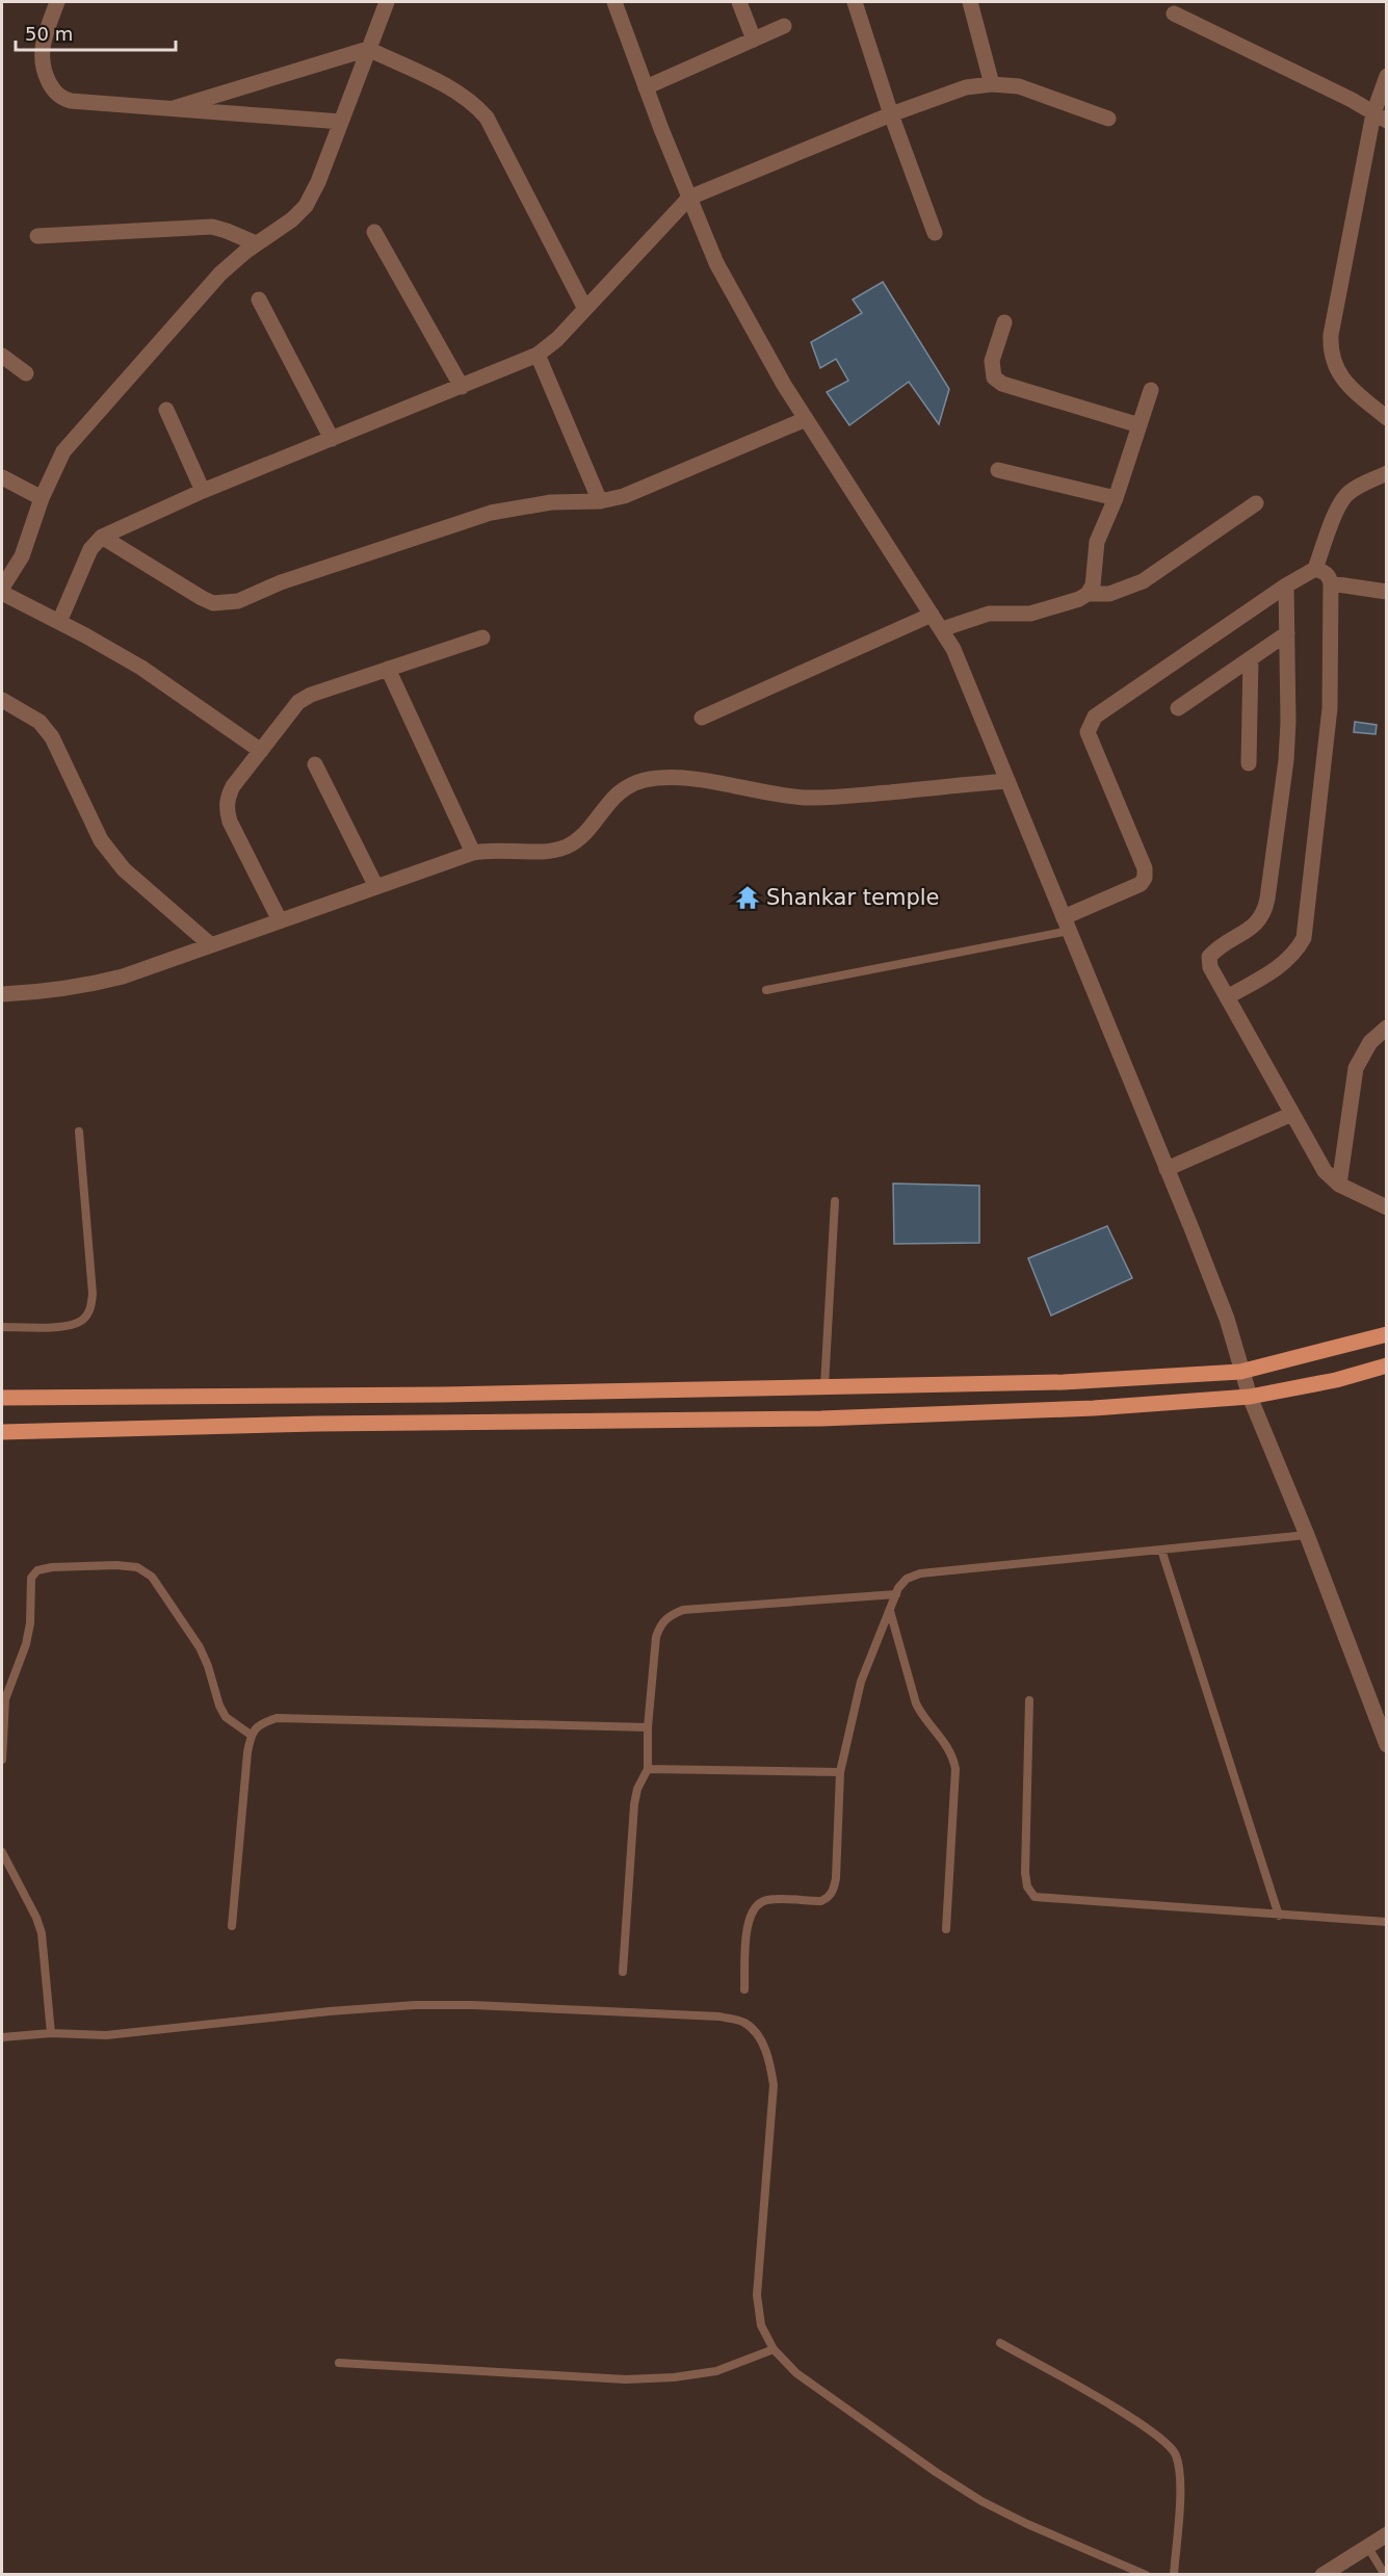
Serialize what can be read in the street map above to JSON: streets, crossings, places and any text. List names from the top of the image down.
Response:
{
  "places": {
    "temple": ["Shankar temple"]
  },
  "scale_bar": "50 m"
}
